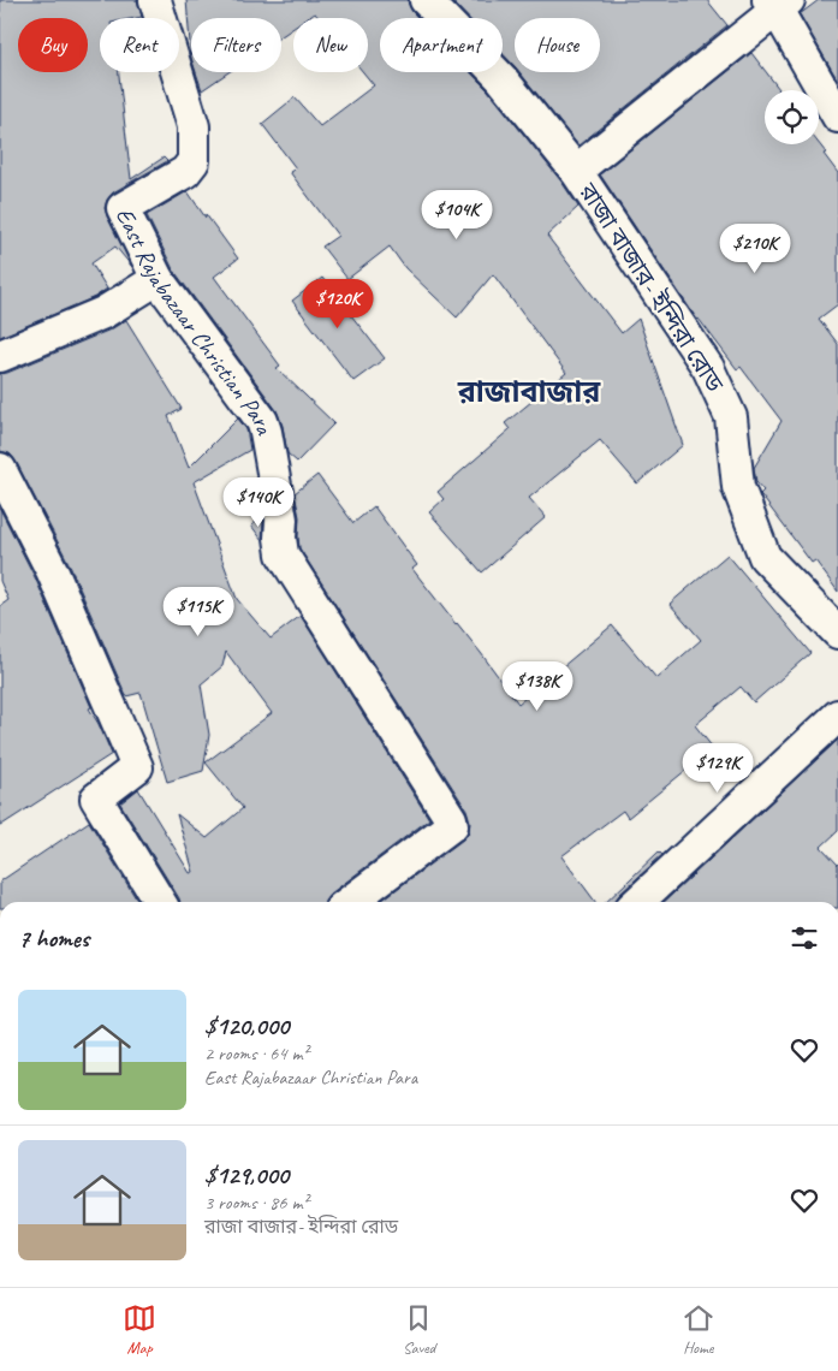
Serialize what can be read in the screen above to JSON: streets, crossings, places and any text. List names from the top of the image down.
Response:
{
  "streets": {
    "street": ["রাজা বাজার- ইন্দিরা রোড", "East Rajabazaar Christian Para"]
  },
  "districts": ["রাজাবাজার"],
  "page": {
    "chip": [
      "Buy",
      "Rent",
      "Filters",
      "New",
      "Apartment",
      "House"
    ],
    "price": [
      "$104K",
      "$210K",
      "$120K",
      "$140K",
      "$115K",
      "$138K",
      "$129K"
    ],
    "heading": "7 homes",
    "list": [
      {
        "name": "$120,000",
        "note": "2 rooms · 64 m² · East Rajabazaar Christian Para"
      },
      {
        "name": "$129,000",
        "note": "3 rooms · 86 m² · রাজা বাজার- ইন্দিরা রোড"
      }
    ],
    "tabs": ["Map", "Saved", "Home"]
  }
}
